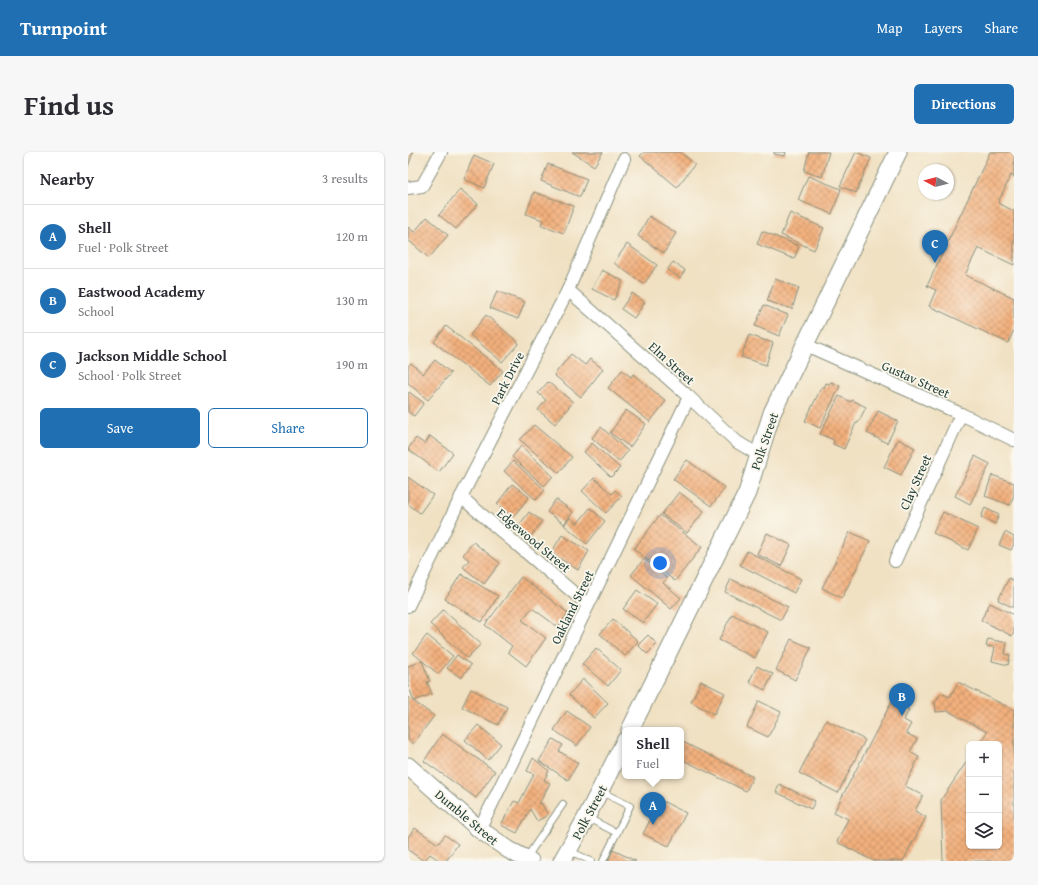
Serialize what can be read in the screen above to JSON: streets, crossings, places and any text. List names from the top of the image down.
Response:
{
  "streets": {
    "main road": ["Polk Street", "Dumble Street"],
    "street": [
      "Elm Street",
      "Park Drive",
      "Gustav Street",
      "Clay Street",
      "Edgewood Street",
      "Oakland Street"
    ]
  },
  "crossings": [
    ["Elm Street", "Park Drive"],
    ["Elm Street", "Polk Street"],
    ["Elm Street", "Oakland Street"],
    ["Park Drive", "Edgewood Street"],
    ["Gustav Street", "Polk Street"],
    ["Gustav Street", "Clay Street"],
    ["Edgewood Street", "Oakland Street"],
    ["Oakland Street", "Dumble Street"]
  ],
  "north": "left",
  "page": {
    "header": "Turnpoint",
    "nav": ["Map", "Layers", "Share"],
    "title": "Find us",
    "buttons": [
      "Directions",
      ["Save", "Share"]
    ],
    "heading": ["Nearby", "3 results"],
    "list": [
      {
        "mark": "A",
        "name": "Shell",
        "note": "Fuel · Polk Street",
        "value": "120 m"
      },
      {
        "mark": "B",
        "name": "Eastwood Academy",
        "note": "School",
        "value": "130 m"
      },
      {
        "mark": "C",
        "name": "Jackson Middle School",
        "note": "School · Polk Street",
        "value": "190 m"
      }
    ],
    "pins": ["C", "B", "A"],
    "popup": ["Shell", "Fuel"],
    "map_buttons": ["+", "−"]
  }
}
